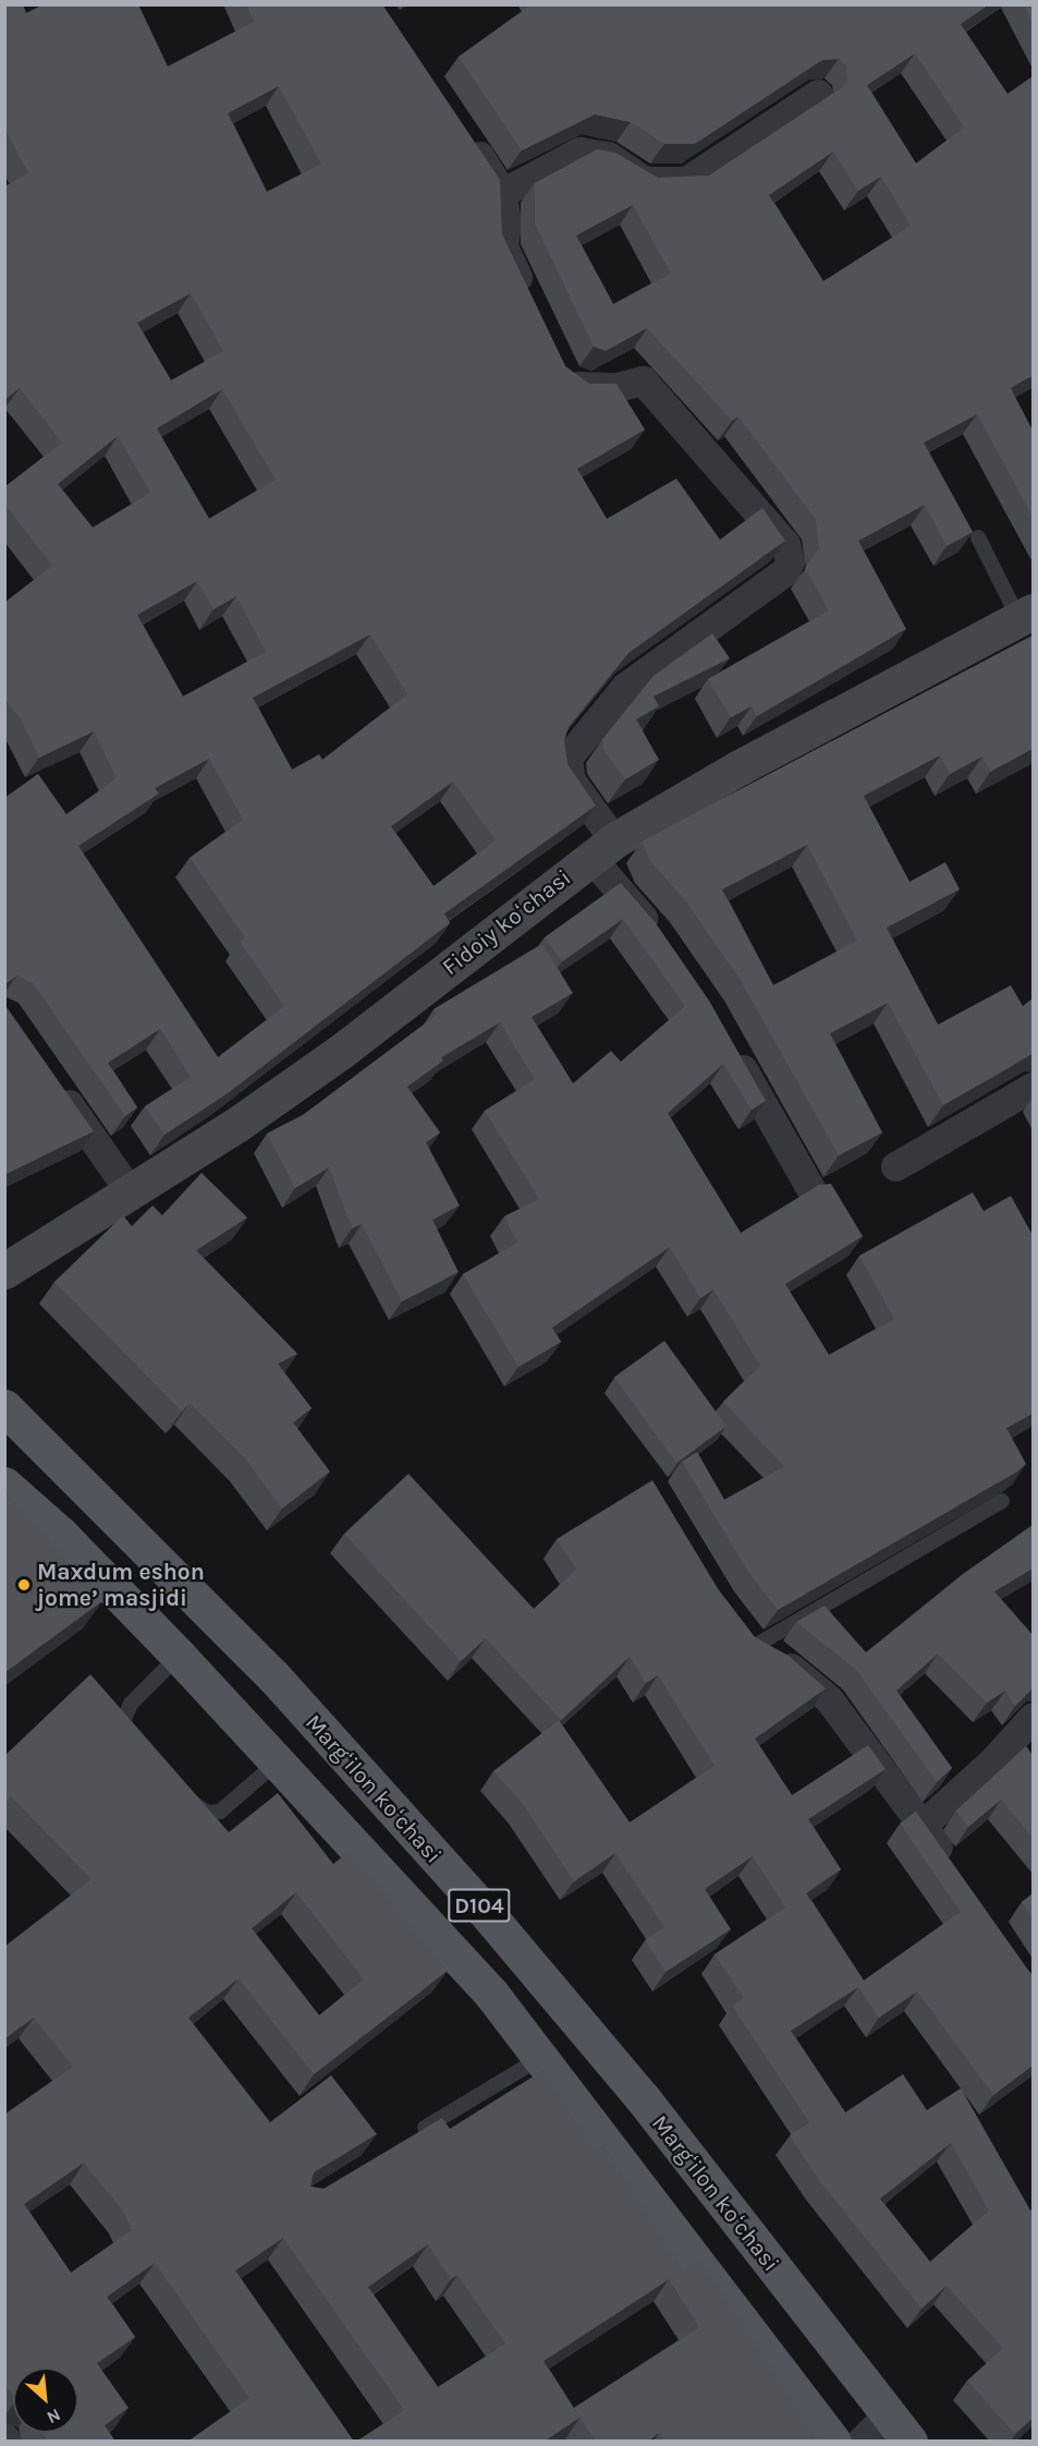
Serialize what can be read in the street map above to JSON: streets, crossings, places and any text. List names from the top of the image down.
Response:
{
  "streets": {
    "main road": ["Margʻilon koʻchasi", "D104"],
    "street": ["Fidoiy koʻchasi"]
  },
  "places": ["Maxdum eshon jome’ masjidi"],
  "north": "bottom right"
}
